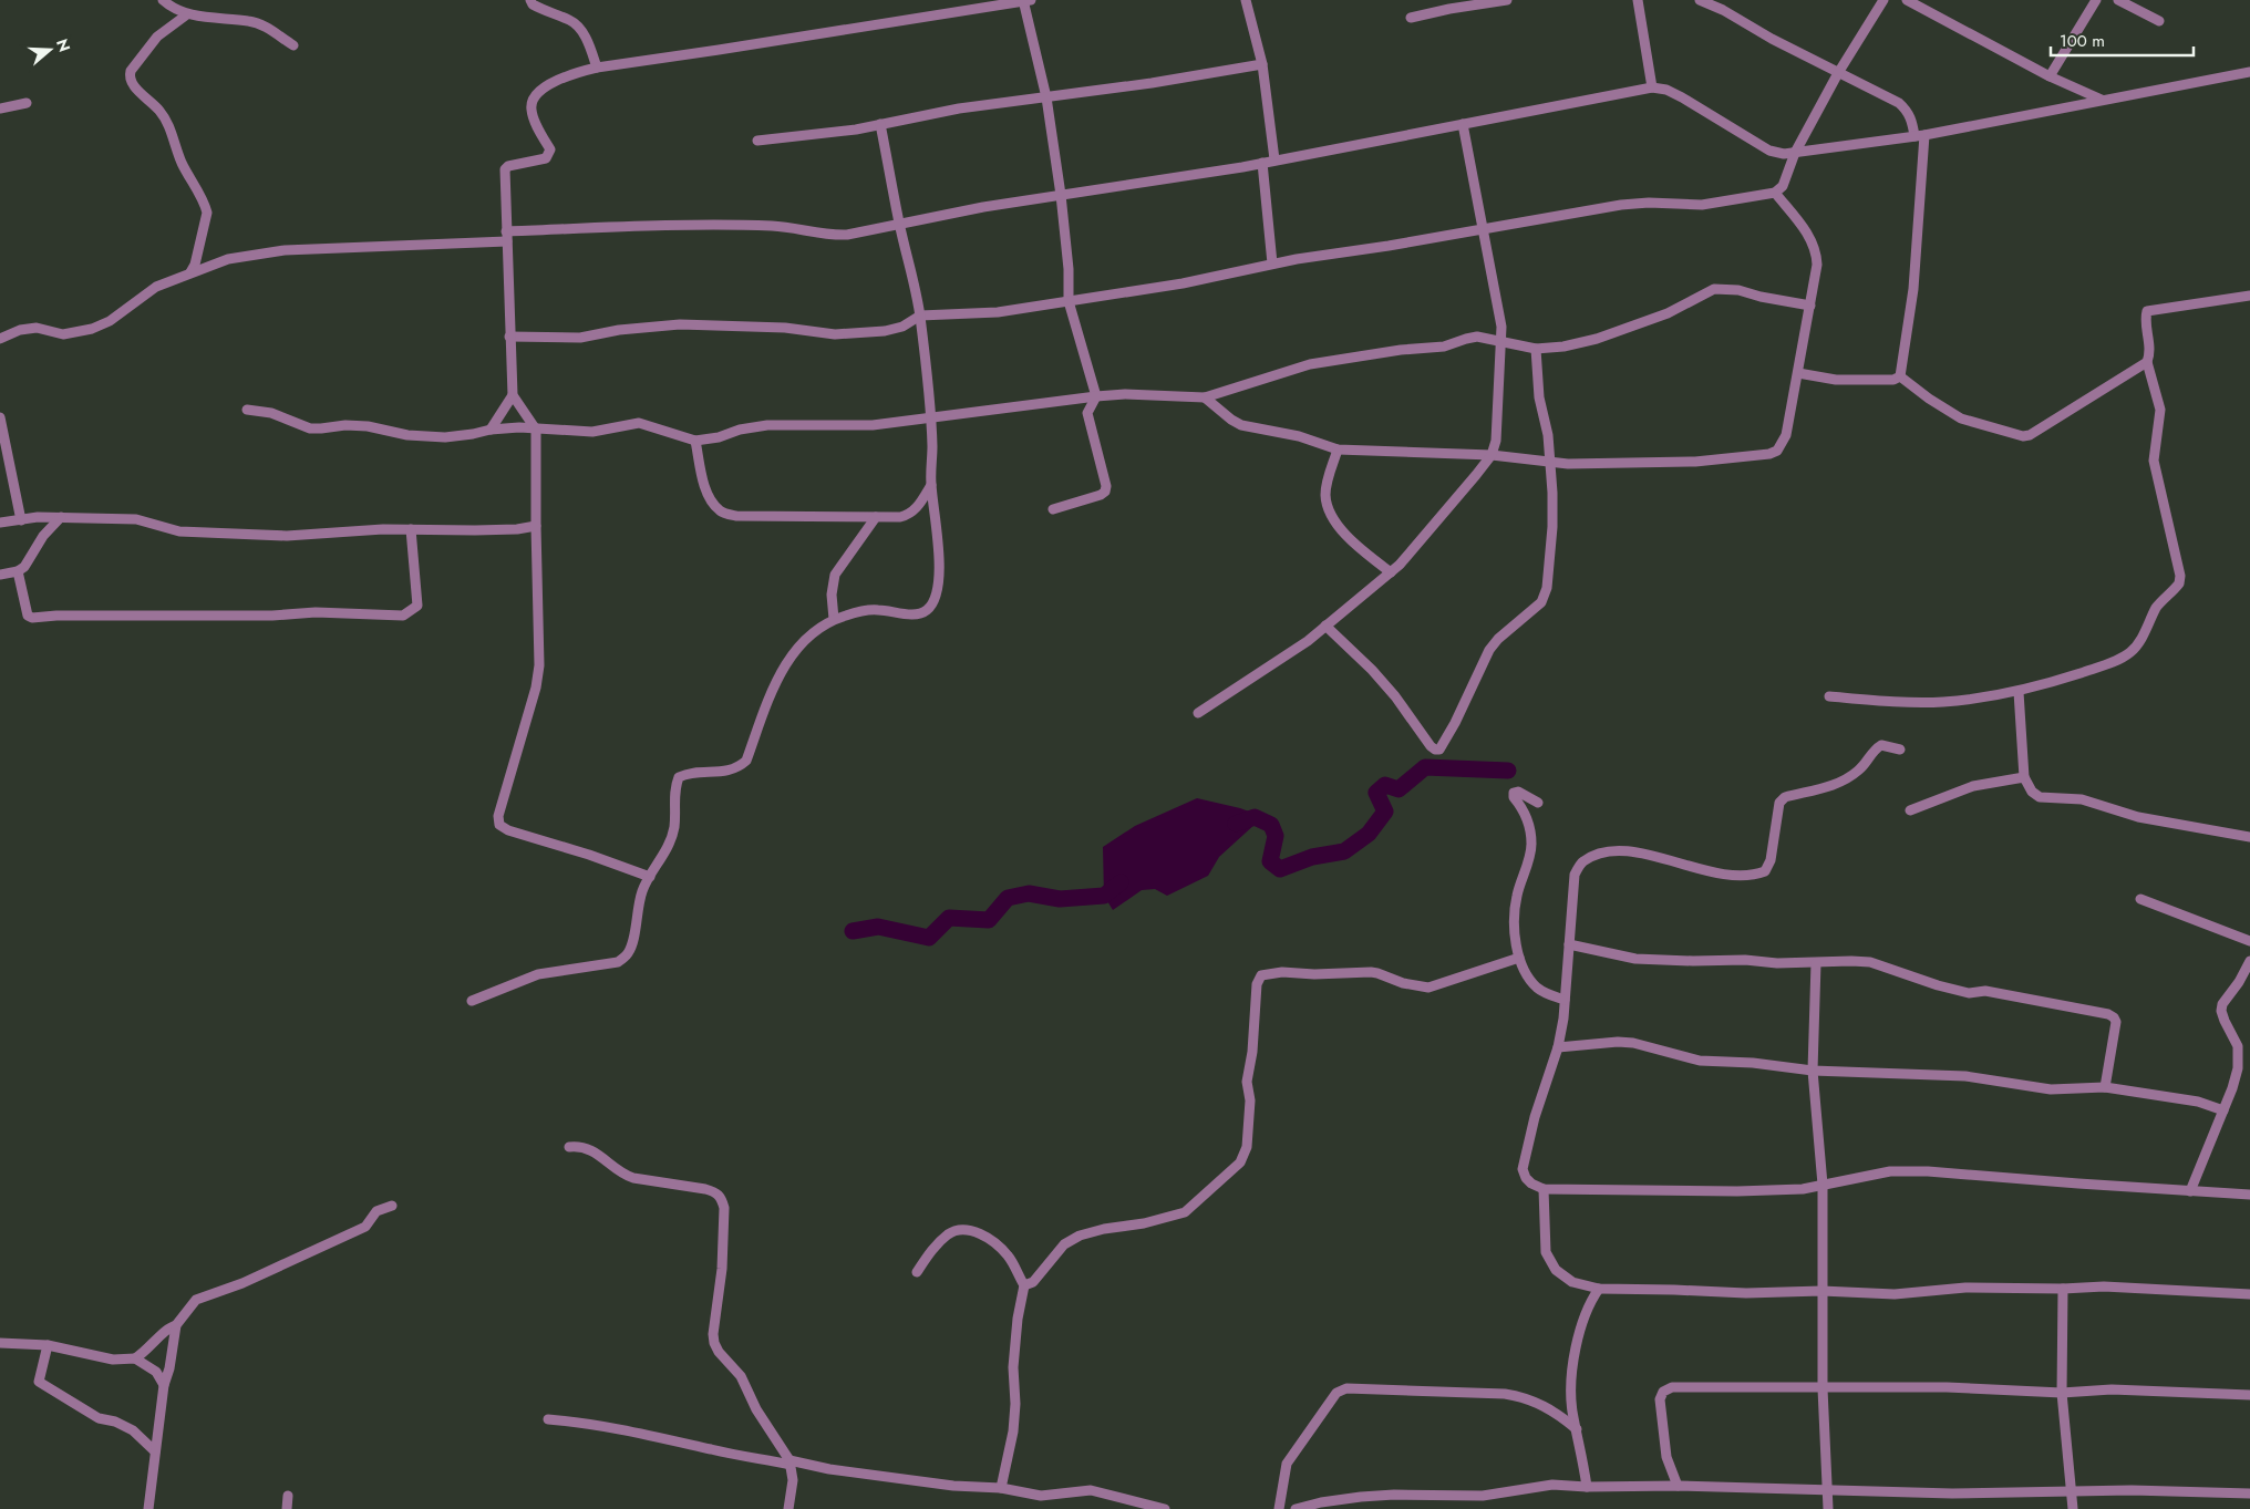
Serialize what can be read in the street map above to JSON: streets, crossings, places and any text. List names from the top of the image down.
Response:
{
  "scale_bar": "100 m",
  "north": "right"
}
